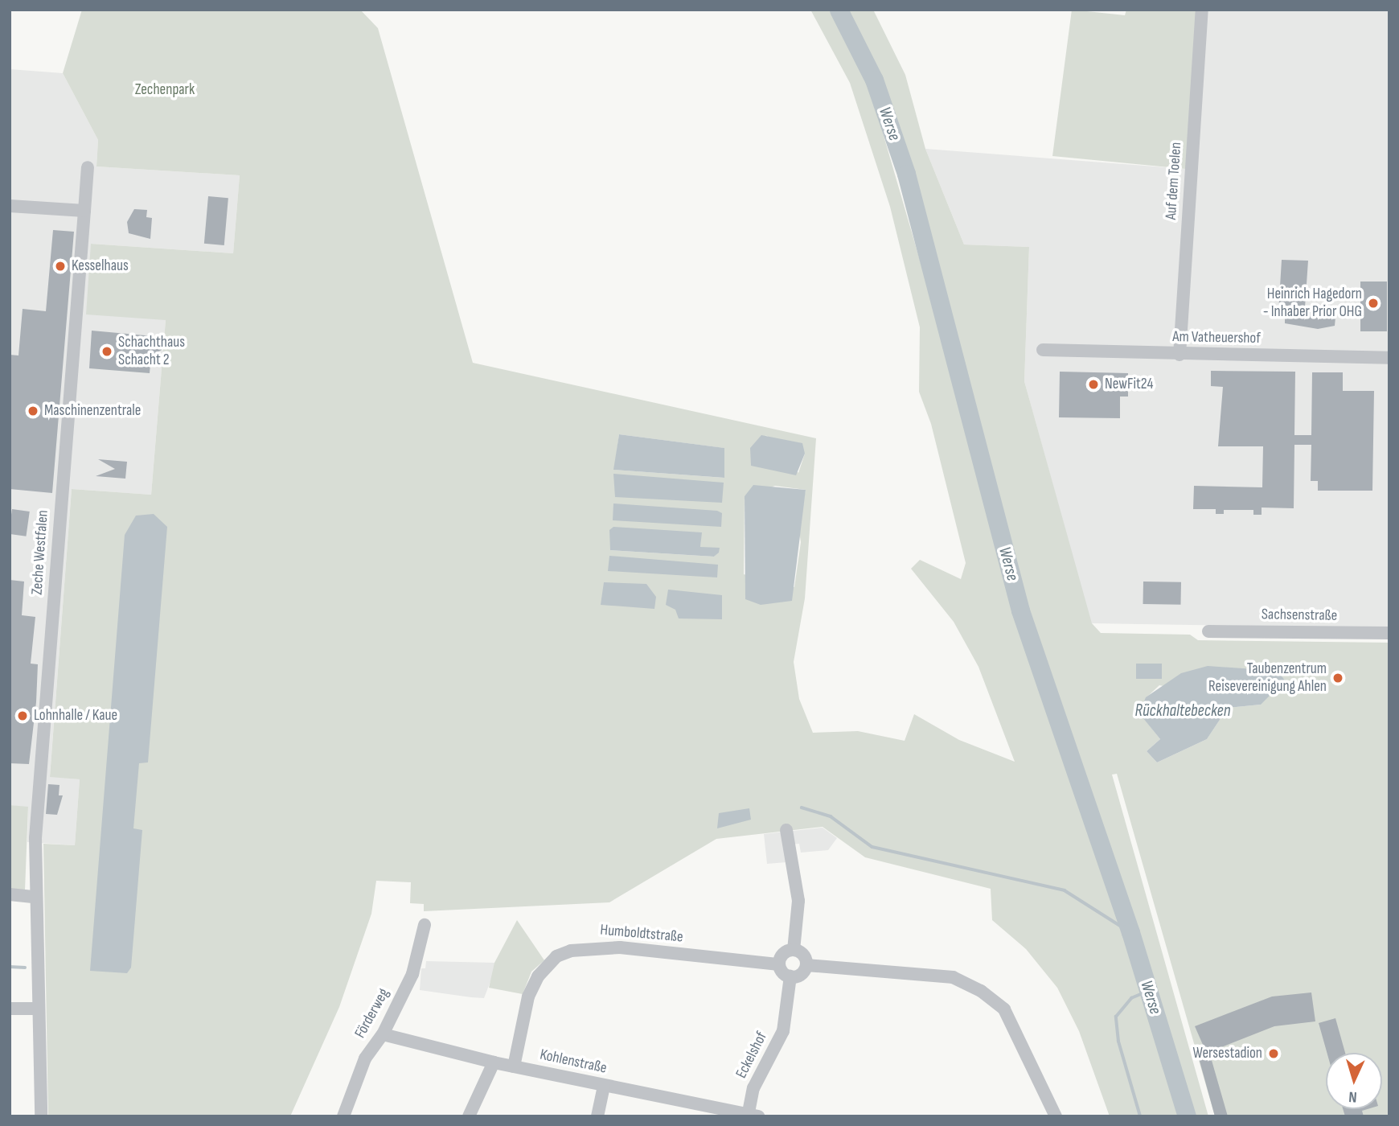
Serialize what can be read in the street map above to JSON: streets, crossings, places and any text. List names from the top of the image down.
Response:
{
  "streets": {
    "street": [
      "Auf dem Toelen",
      "Am Vatheuershof",
      "Zeche Westfalen",
      "Sachsenstraße",
      "Humboldtstraße",
      "Förderweg",
      "Eckelshof",
      "Kohlenstraße"
    ]
  },
  "crossings": [
    ["Auf dem Toelen", "Am Vatheuershof"],
    ["Humboldtstraße", "Eckelshof"],
    ["Humboldtstraße", "Kohlenstraße"],
    ["Förderweg", "Kohlenstraße"],
    ["Eckelshof", "Kohlenstraße"]
  ],
  "water": ["Werse", "Rückhaltebecken"],
  "parks": ["Zechenpark"],
  "places": [
    "Kesselhaus",
    "Heinrich Hagedorn - Inhaber Prior OHG",
    "Schachthaus Schacht 2",
    "NewFit24",
    "Maschinenzentrale",
    "Taubenzentrum Reisevereinigung Ahlen",
    "Lohnhalle / Kaue",
    "Wersestadion"
  ],
  "north": "bottom"
}
